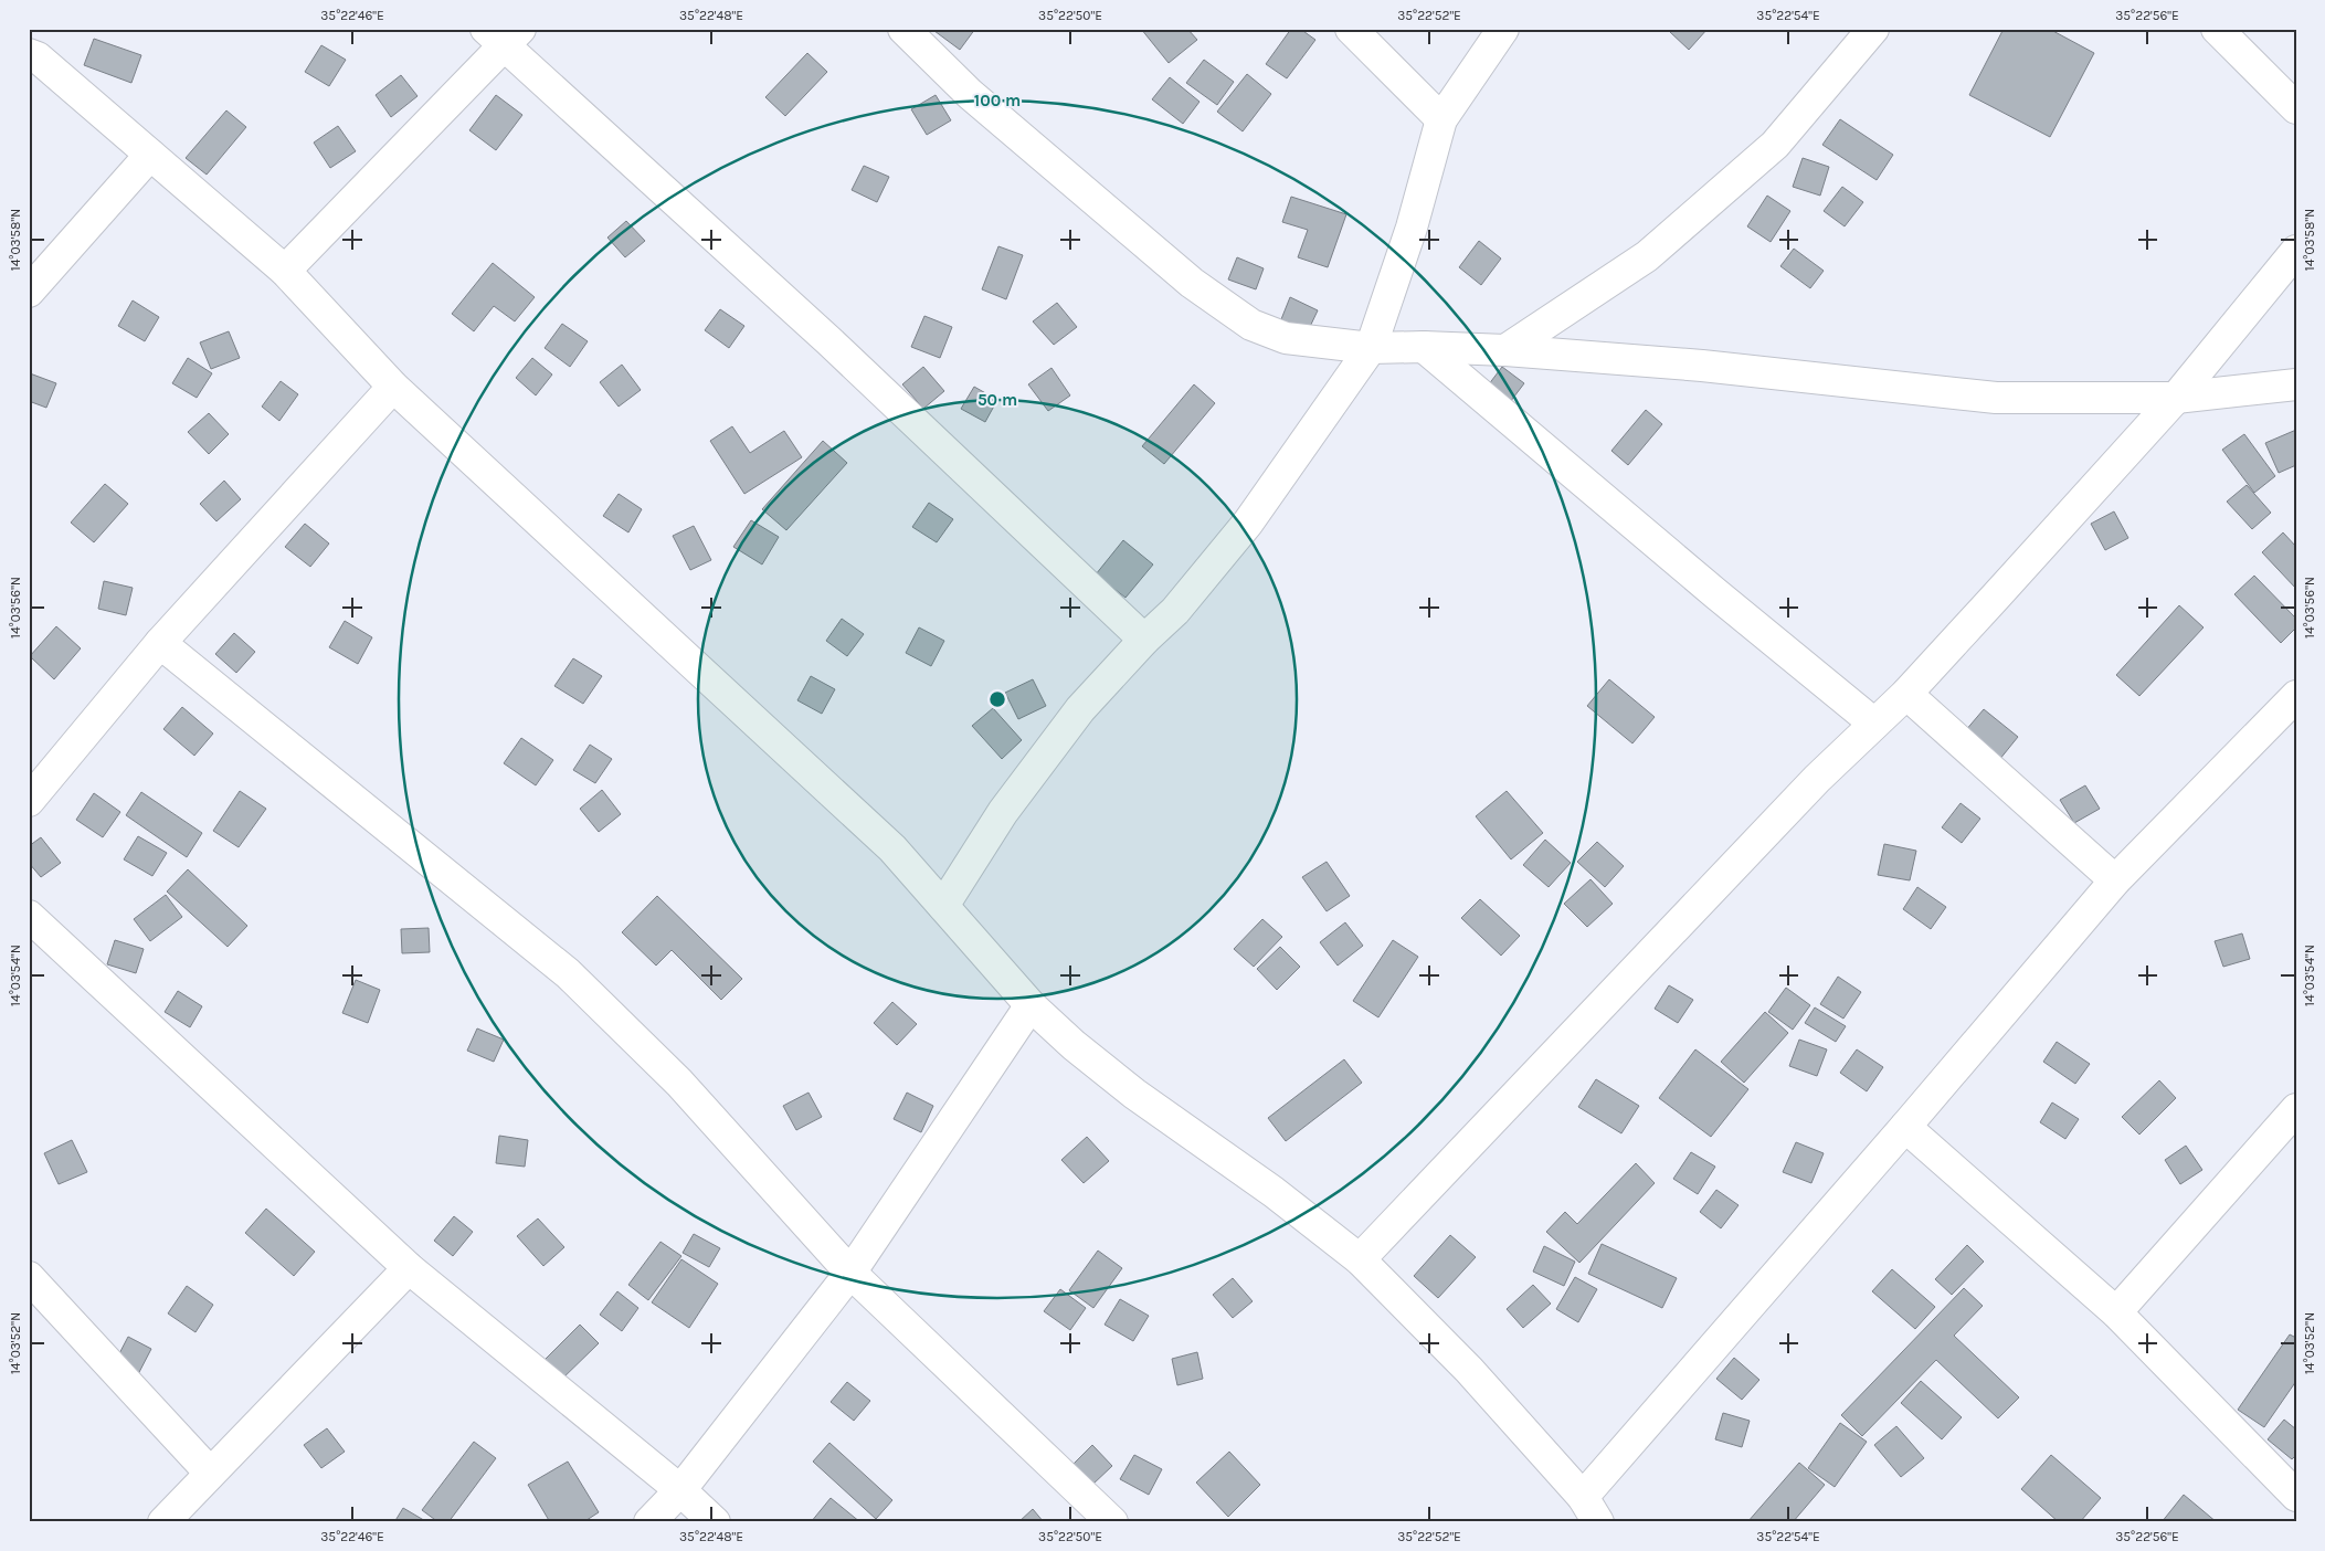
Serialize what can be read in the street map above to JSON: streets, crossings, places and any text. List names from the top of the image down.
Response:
{
  "coordinates": [
    "35°22'46\"E",
    "35°22'48\"E",
    "35°22'50\"E",
    "35°22'52\"E",
    "35°22'54\"E",
    "35°22'56\"E",
    "14°03'58\"N",
    "14°03'56\"N",
    "14°03'54\"N",
    "14°03'52\"N"
  ],
  "rings": ["100 m", "50 m"]
}
